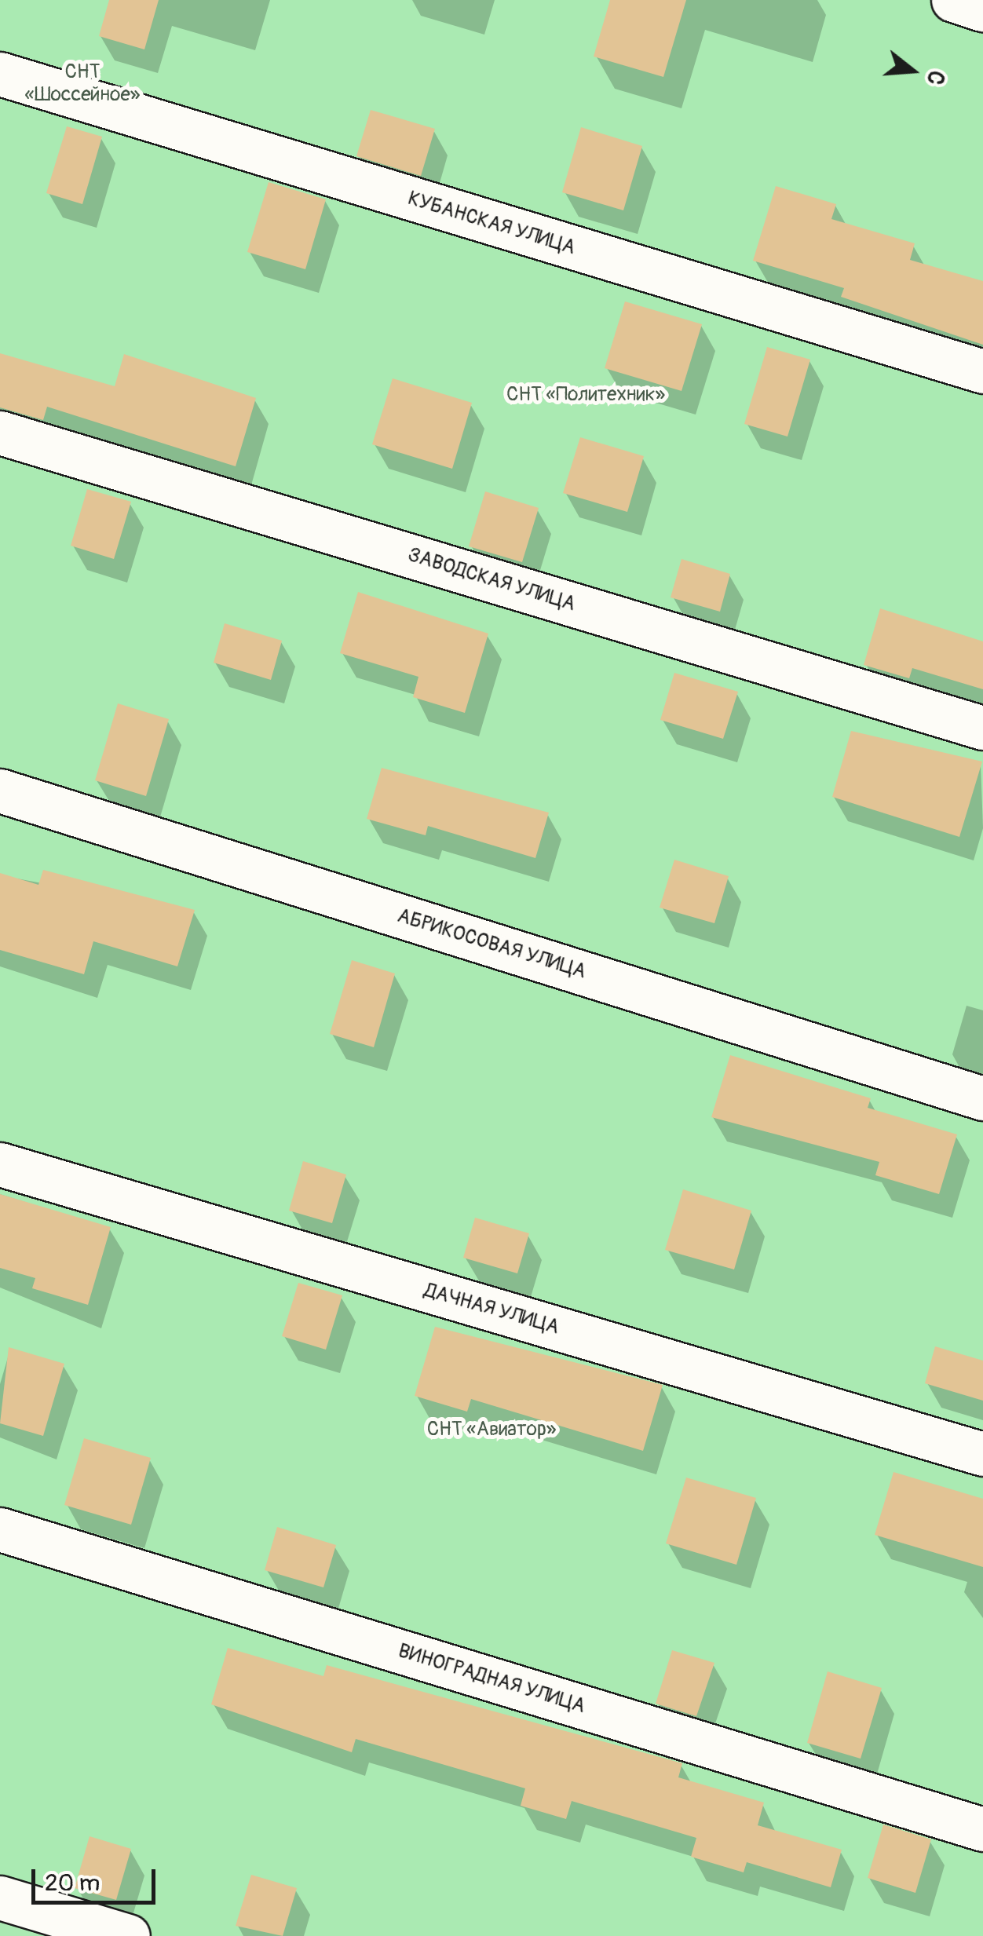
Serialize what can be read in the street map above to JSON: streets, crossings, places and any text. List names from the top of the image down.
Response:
{
  "streets": {
    "street": [
      "КУБАНСКАЯ УЛИЦА",
      "ЗАВОДСКАЯ УЛИЦА",
      "АБРИКОСОВАЯ УЛИЦА",
      "ДАЧНАЯ УЛИЦА",
      "ВИНОГРАДНАЯ УЛИЦА"
    ]
  },
  "parks": ["СНТ «Шоссейное»", "СНТ «Политехник»", "СНТ «Авиатор»"],
  "scale_bar": "20 m",
  "north": "right"
}
